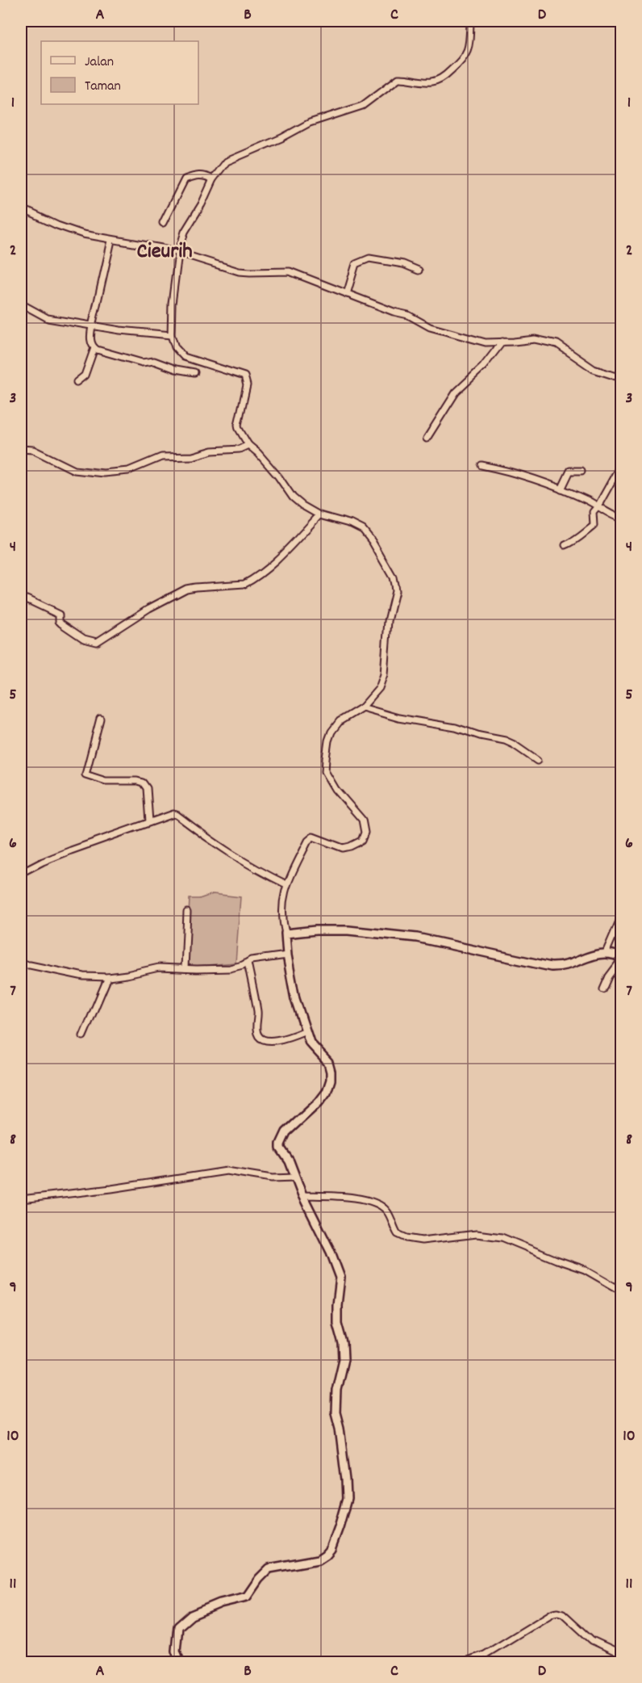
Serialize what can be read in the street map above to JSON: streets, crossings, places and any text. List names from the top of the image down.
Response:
{
  "districts": ["Cieurih"],
  "legend": ["Jalan", "Taman"],
  "grid": {
    "columns": [
      "A",
      "B",
      "C",
      "D"
    ],
    "rows": [
      "1",
      "2",
      "3",
      "4",
      "5",
      "6",
      "7",
      "8",
      "9",
      "10",
      "11"
    ]
  }
}
